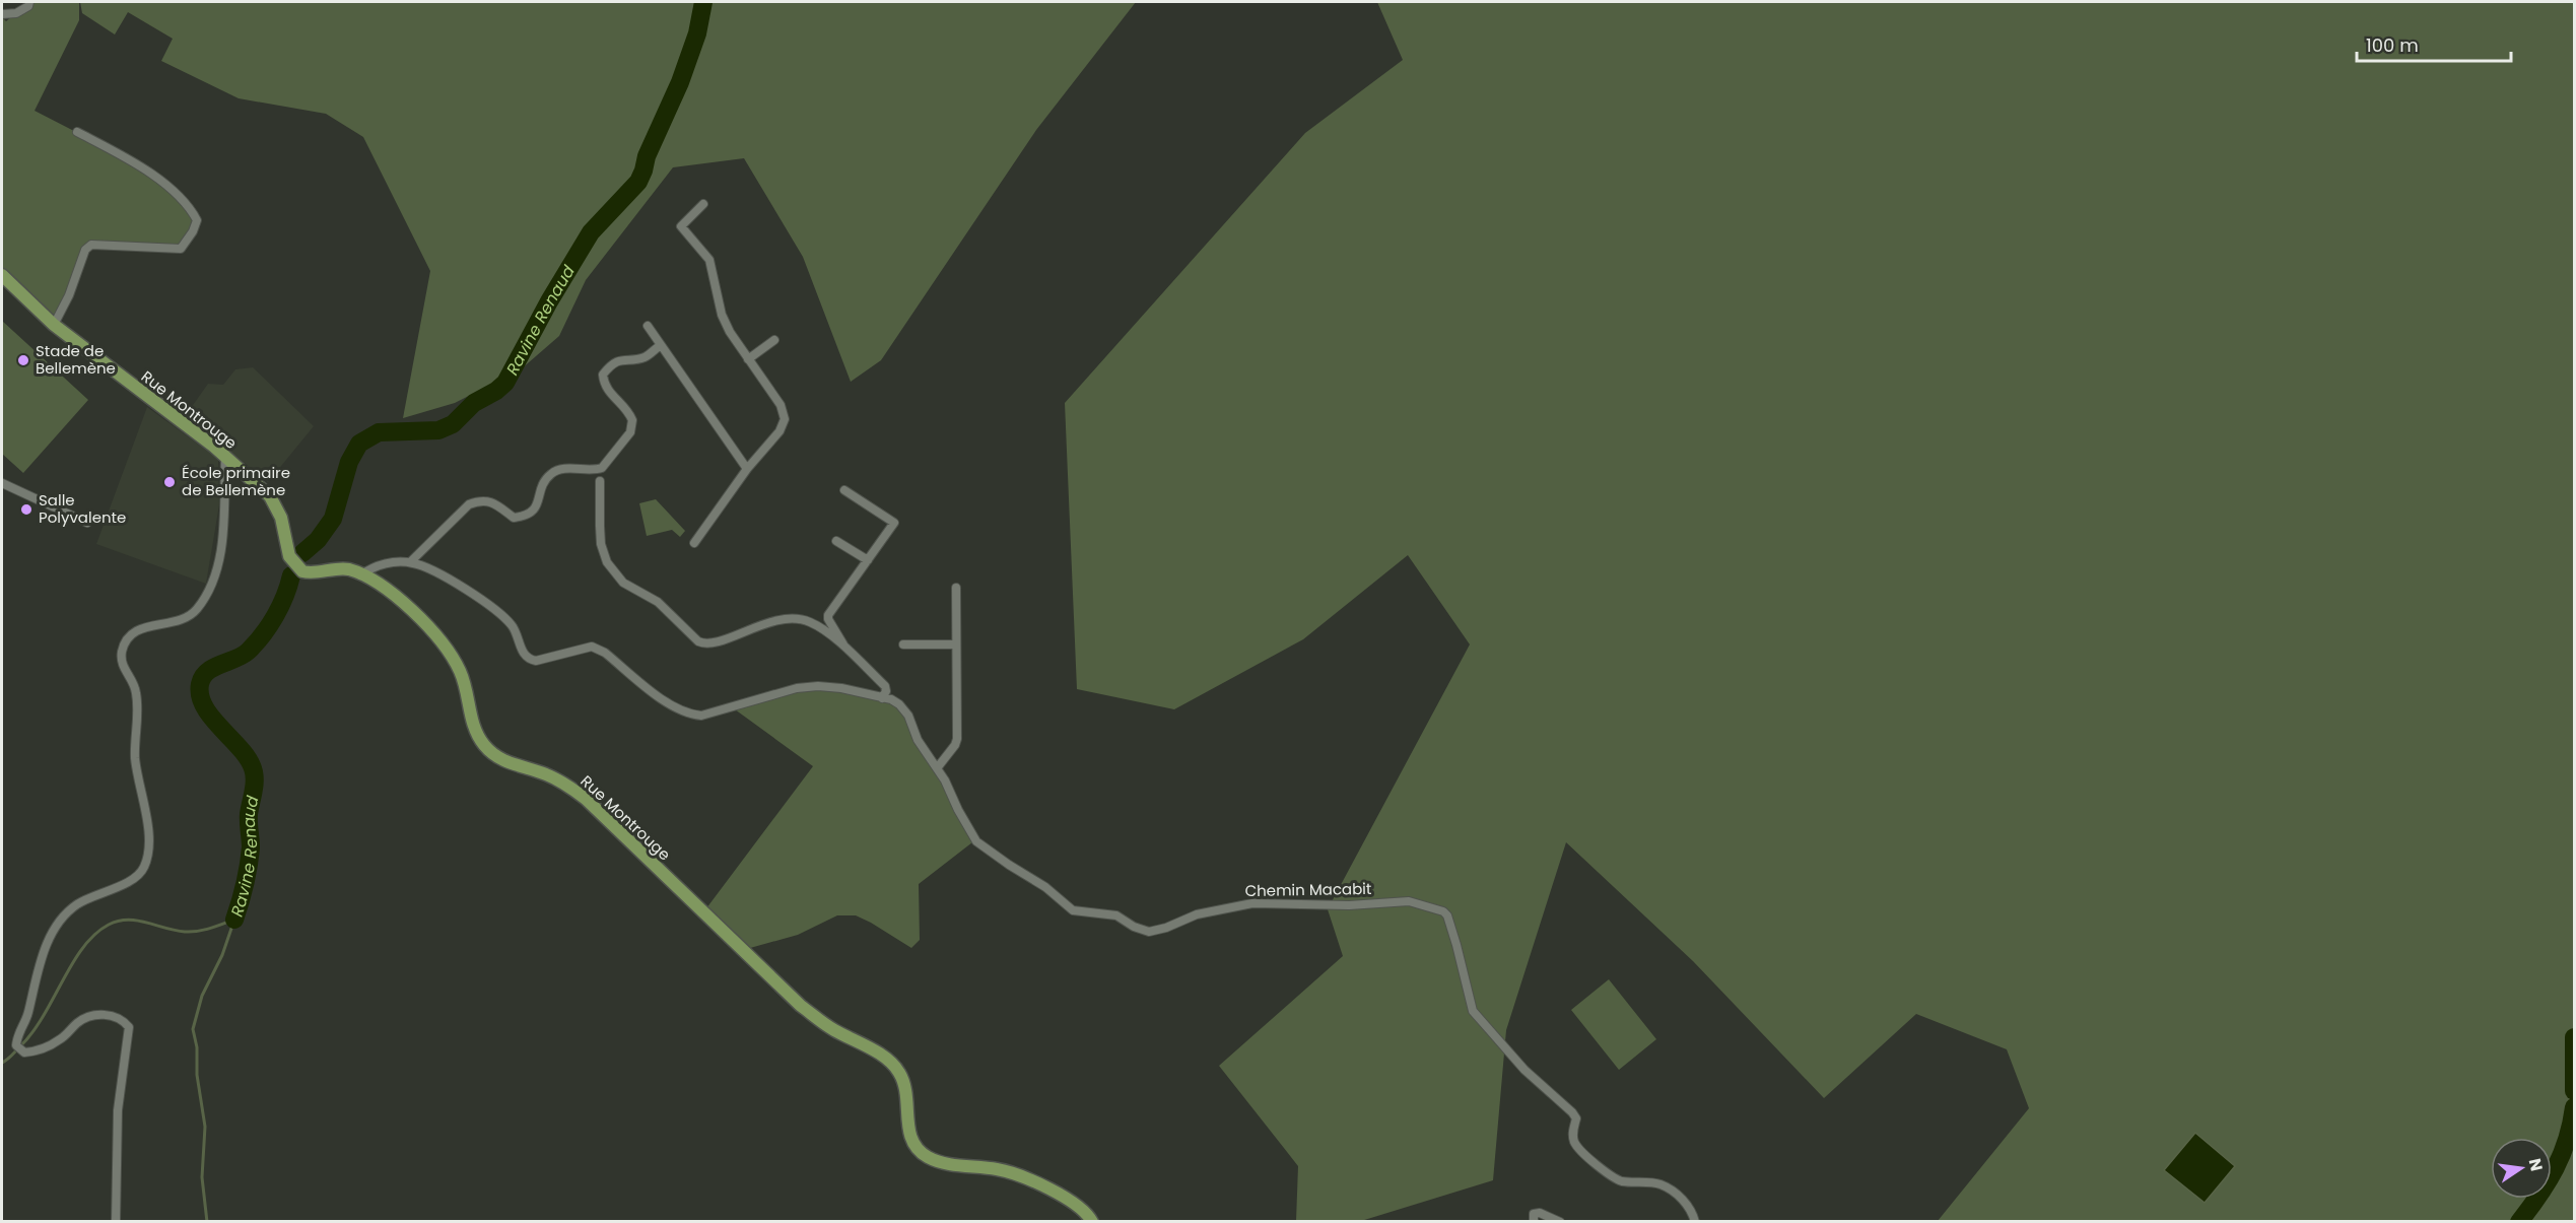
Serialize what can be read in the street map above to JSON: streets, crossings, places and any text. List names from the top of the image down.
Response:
{
  "streets": {
    "main road": ["Rue Montrouge"],
    "street": ["Chemin Macabit"]
  },
  "water": ["Ravine Renaud"],
  "places": ["Stade de Bellemène", "École primaire de Bellemène", "Salle Polyvalente"],
  "scale_bar": "100 m",
  "north": "right"
}
